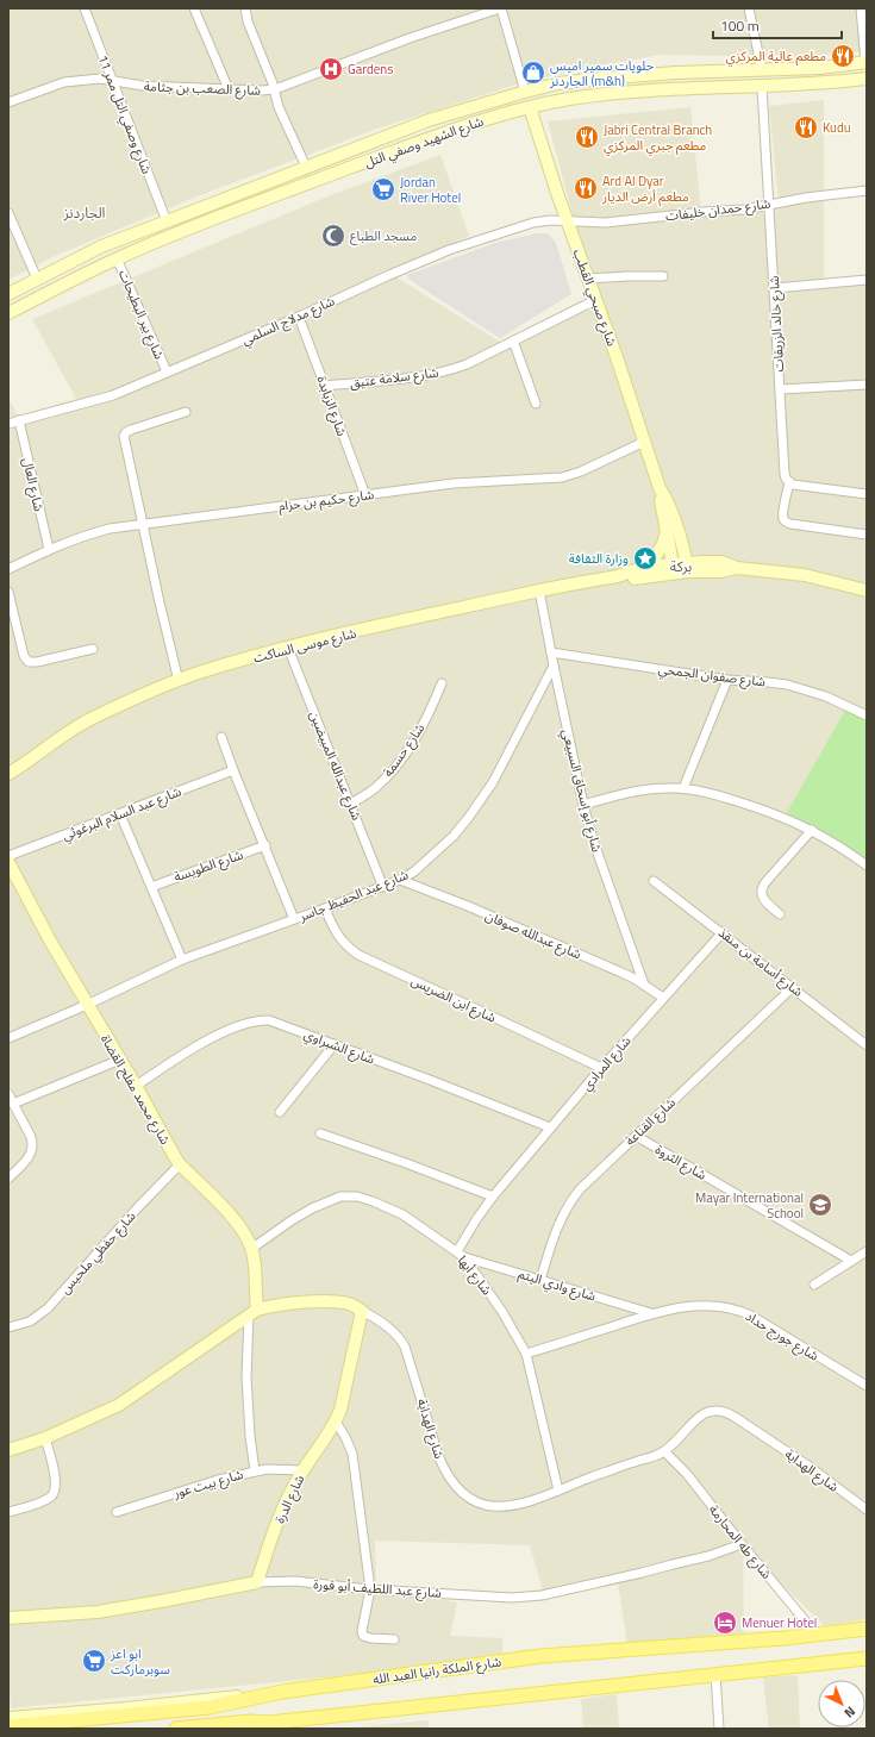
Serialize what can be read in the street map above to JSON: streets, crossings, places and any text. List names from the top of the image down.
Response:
{
  "streets": {
    "main road": ["شارع الملكة رانيا العبد الله"],
    "street": [
      "شارع الصعب بن جثامة",
      "شارع وصفي التل ممر 11",
      "شارع الشهيد وصفي التل",
      "شارع حمدان خليفات",
      "شارع صبحي القطب",
      "شارع بير البطيحات",
      "شارع مدلاج السلمي",
      "شارع خالد الزريقات",
      "شارع سلامة عتيق",
      "شارع الزبابدة",
      "شارع العال",
      "شارع حكيم بن حزام",
      "شارع موسى الساكت",
      "شارع صفوان الجمحي",
      "شارع حسمة",
      "شارع عبدالله المبيضين",
      "شارع أبو إسحاق السبيعي",
      "شارع عبد السلام البرغوثي",
      "شارع الطويسة",
      "شارع عبد الحفيظ جاسر",
      "شارع عبدالله صوفان",
      "شارع أسامة بن منقذ",
      "شارع ابن الضريس",
      "شارع الشبراوي",
      "شارع المرادي",
      "شارع محمد مفلح القضاة",
      "شارع القناعة",
      "شارع الثروة",
      "شارع حفظي ملحيس",
      "شارع أبها",
      "شارع وادي اليتم",
      "شارع جورج حداد",
      "شارع الهداية",
      "شارع بيت عور",
      "شارع الدرة",
      "شارع طه المحارمة",
      "شارع عبد اللطيف أبو قورة"
    ]
  },
  "crossings": [
    ["شارع الصعب بن جثامة", "شارع وصفي التل ممر 11"],
    ["شارع وصفي التل ممر 11", "شارع الشهيد وصفي التل"],
    ["شارع الشهيد وصفي التل", "شارع صبحي القطب"],
    ["شارع الشهيد وصفي التل", "شارع بير البطيحات"],
    ["شارع الشهيد وصفي التل", "شارع خالد الزريقات"],
    ["شارع حمدان خليفات", "شارع صبحي القطب"],
    ["شارع حمدان خليفات", "شارع مدلاج السلمي"],
    ["شارع حمدان خليفات", "شارع خالد الزريقات"],
    ["شارع صبحي القطب", "شارع مدلاج السلمي"],
    ["شارع صبحي القطب", "شارع سلامة عتيق"],
    ["شارع صبحي القطب", "شارع حكيم بن حزام"],
    ["شارع صبحي القطب", "شارع موسى الساكت"],
    ["شارع بير البطيحات", "شارع مدلاج السلمي"],
    ["شارع مدلاج السلمي", "شارع الزبابدة"],
    ["شارع مدلاج السلمي", "شارع العال"],
    ["شارع سلامة عتيق", "شارع الزبابدة"],
    ["شارع الزبابدة", "شارع حكيم بن حزام"],
    ["شارع العال", "شارع حكيم بن حزام"],
    ["شارع موسى الساكت", "شارع عبدالله المبيضين"],
    ["شارع موسى الساكت", "شارع أبو إسحاق السبيعي"],
    ["شارع صفوان الجمحي", "شارع أبو إسحاق السبيعي"],
    ["شارع حسمة", "شارع عبدالله المبيضين"],
    ["شارع عبدالله المبيضين", "شارع عبد الحفيظ جاسر"],
    ["شارع أبو إسحاق السبيعي", "شارع عبد الحفيظ جاسر"],
    ["شارع أبو إسحاق السبيعي", "شارع عبدالله صوفان"],
    ["شارع عبد الحفيظ جاسر", "شارع عبدالله صوفان"],
    ["شارع عبد الحفيظ جاسر", "شارع ابن الضريس"],
    ["شارع عبد الحفيظ جاسر", "شارع محمد مفلح القضاة"],
    ["شارع عبدالله صوفان", "شارع المرادي"],
    ["شارع أسامة بن منقذ", "شارع المرادي"],
    ["شارع أسامة بن منقذ", "شارع القناعة"],
    ["شارع ابن الضريس", "شارع المرادي"],
    ["شارع الشبراوي", "شارع المرادي"],
    ["شارع الشبراوي", "شارع محمد مفلح القضاة"],
    ["شارع المرادي", "شارع أبها"],
    ["شارع المرادي", "شارع وادي اليتم"],
    ["شارع محمد مفلح القضاة", "شارع حفظي ملحيس"],
    ["شارع محمد مفلح القضاة", "شارع أبها"],
    ["شارع محمد مفلح القضاة", "شارع الهداية"],
    ["شارع القناعة", "شارع الثروة"],
    ["شارع القناعة", "شارع وادي اليتم"],
    ["شارع أبها", "شارع وادي اليتم"],
    ["شارع أبها", "شارع جورج حداد"],
    ["شارع أبها", "شارع الهداية"],
    ["شارع وادي اليتم", "شارع جورج حداد"],
    ["شارع الهداية", "شارع الدرة"],
    ["شارع الهداية", "شارع طه المحارمة"],
    ["شارع بيت عور", "شارع الدرة"],
    ["شارع الدرة", "شارع عبد اللطيف أبو قورة"],
    ["شارع طه المحارمة", "شارع عبد اللطيف أبو قورة"],
    ["شارع طه المحارمة", "شارع الملكة رانيا العبد الله"]
  ],
  "districts": ["الجاردنز", "بركة"],
  "places": {
    "restaurant": [
      "مطعم عالية المركزي",
      "Kudu",
      "Jabri Central Branch مطعم جبري المركزي",
      "Ard Al Dyar مطعم أرض الديار"
    ],
    "hospital": ["Gardens"],
    "shop": ["حلويات سمير اميس الجاردنز (m&h)"],
    "supermarket": ["Jordan River Hotel", "ابو اعز سوبرماركت"],
    "mosque": ["مسجد الطباع"],
    "place": ["وزارة الثقافة"],
    "school or university": ["Mayar International School"],
    "hotel": ["Menuer Hotel"]
  },
  "scale_bar": "100 m",
  "north": "bottom right"
}
